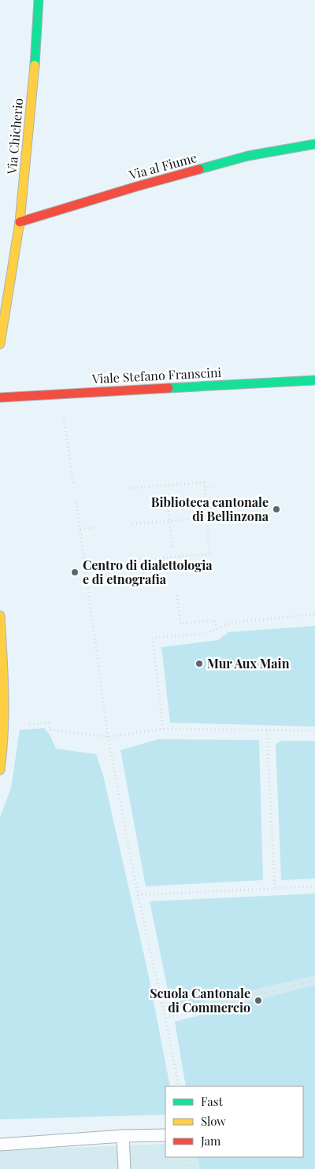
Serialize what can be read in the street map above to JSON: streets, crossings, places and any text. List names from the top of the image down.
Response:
{
  "streets": {
    "street": ["Via Chicherio", "Via al Fiume", "Viale Stefano Franscini"]
  },
  "crossings": [
    ["Via Chicherio", "Via al Fiume"]
  ],
  "places": [
    "Biblioteca cantonale di Bellinzona",
    "Centro di dialettologia e di etnografia",
    "Mur Aux Main",
    "Scuola Cantonale di Commercio"
  ],
  "legend": ["Fast", "Slow", "Jam"]
}
